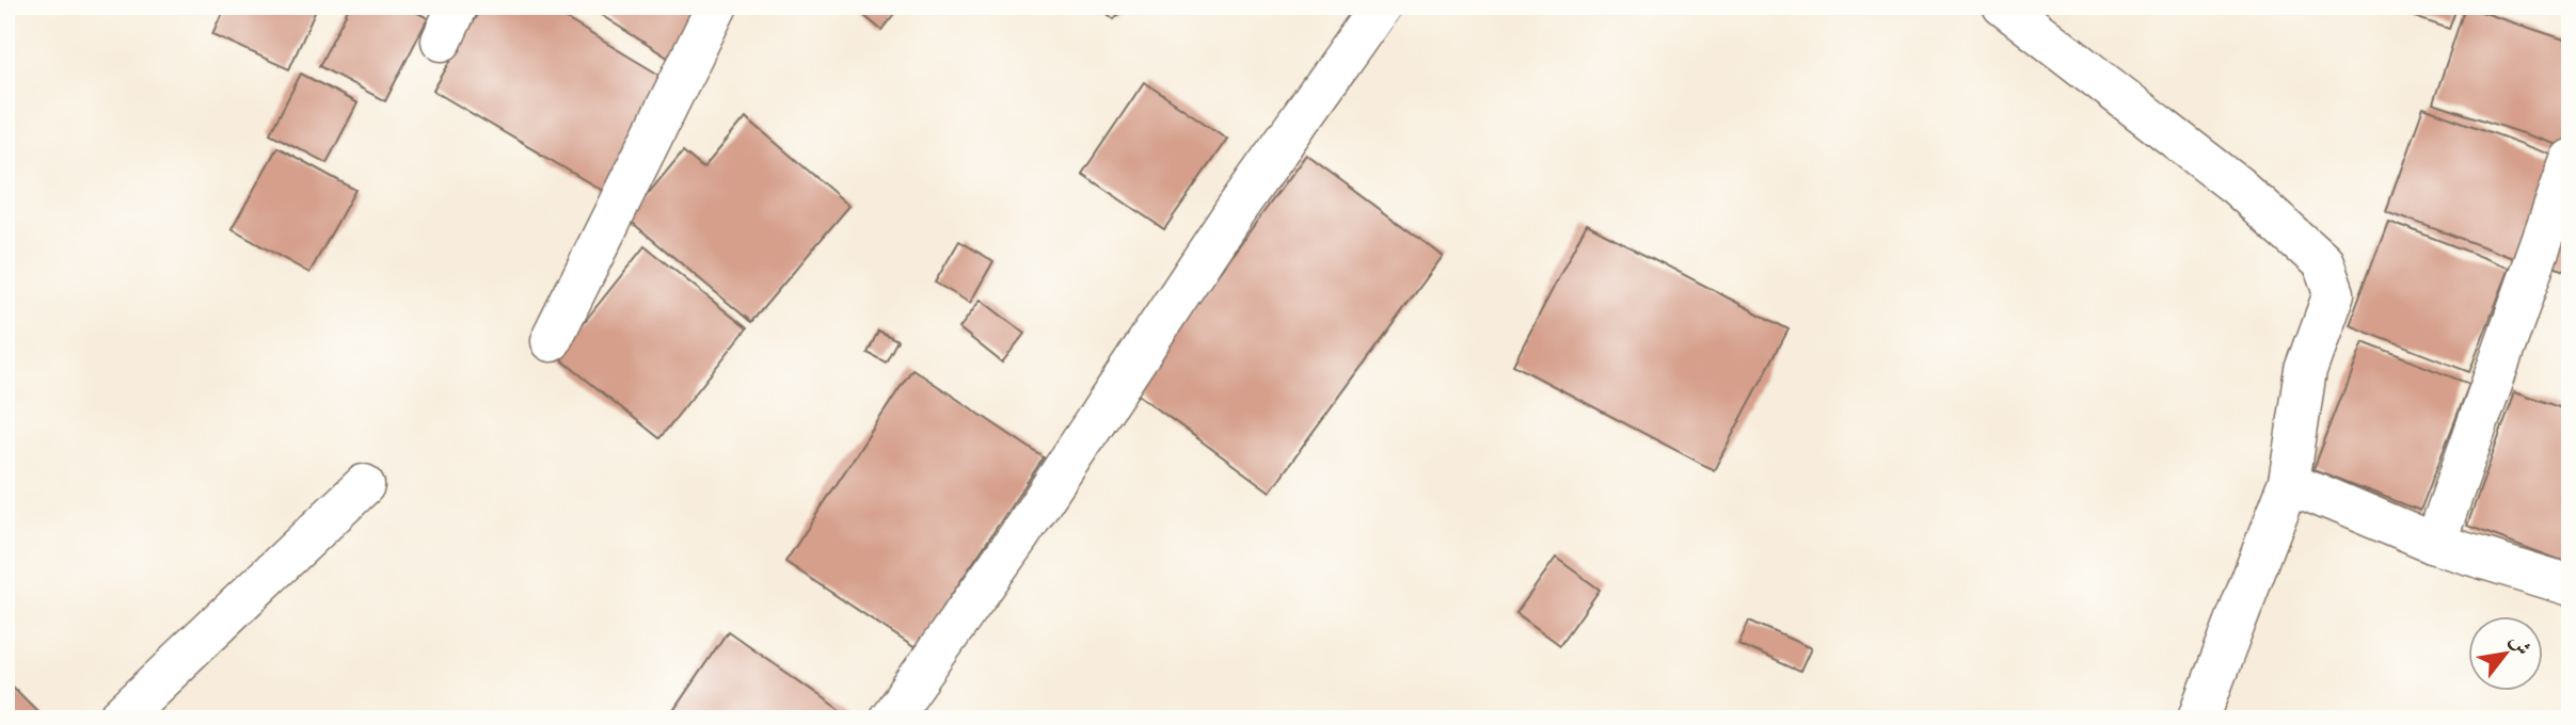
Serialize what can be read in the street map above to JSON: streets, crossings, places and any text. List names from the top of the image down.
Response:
{
  "north": "top right"
}
